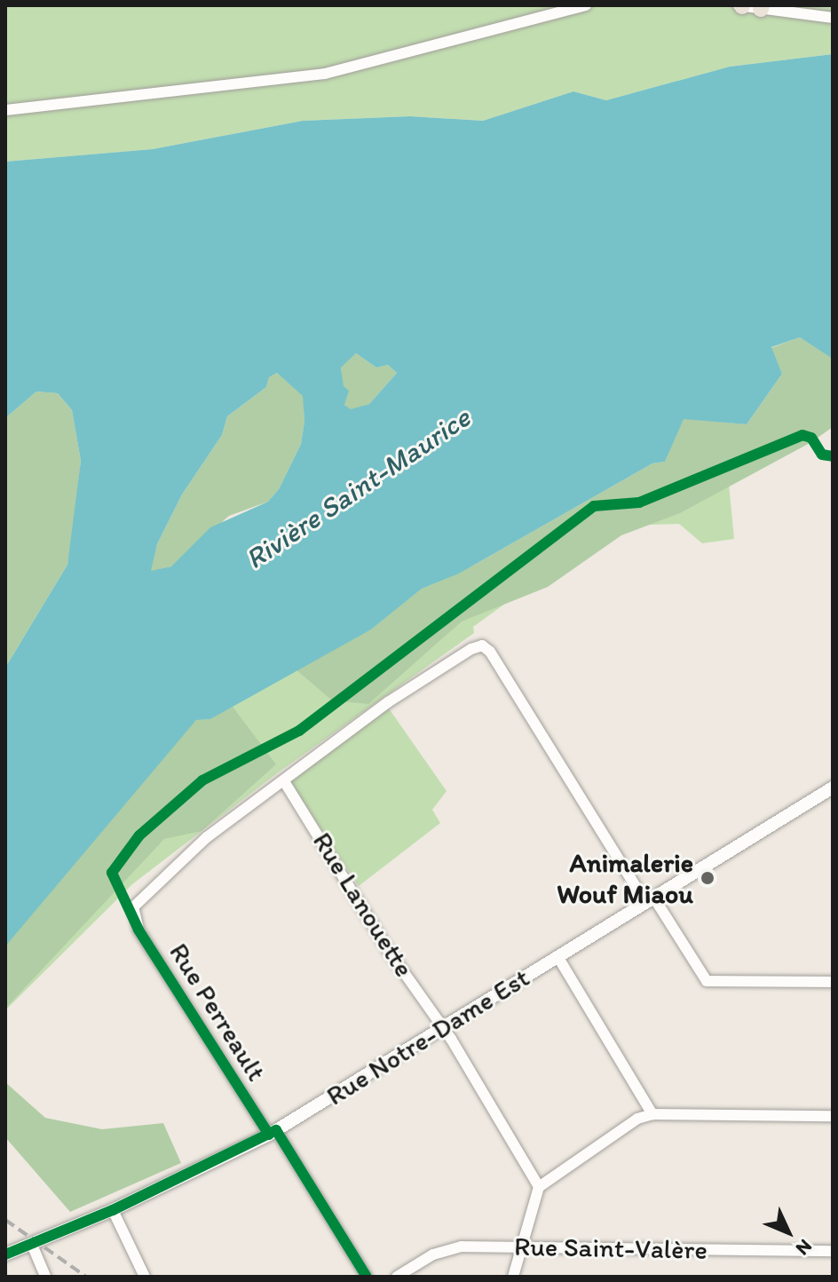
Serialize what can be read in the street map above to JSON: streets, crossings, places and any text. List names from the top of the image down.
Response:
{
  "streets": {
    "street": [
      "Rue Lanouette",
      "Rue Perreault",
      "Rue Notre-Dame Est",
      "Rue Saint-Valère"
    ]
  },
  "crossings": [
    ["Rue Lanouette", "Rue Perreault"],
    ["Rue Lanouette", "Rue Notre-Dame Est"],
    ["Rue Perreault", "Rue Notre-Dame Est"]
  ],
  "water": ["Rivière Saint-Maurice"],
  "places": ["Animalerie Wouf Miaou"],
  "north": "bottom right"
}
